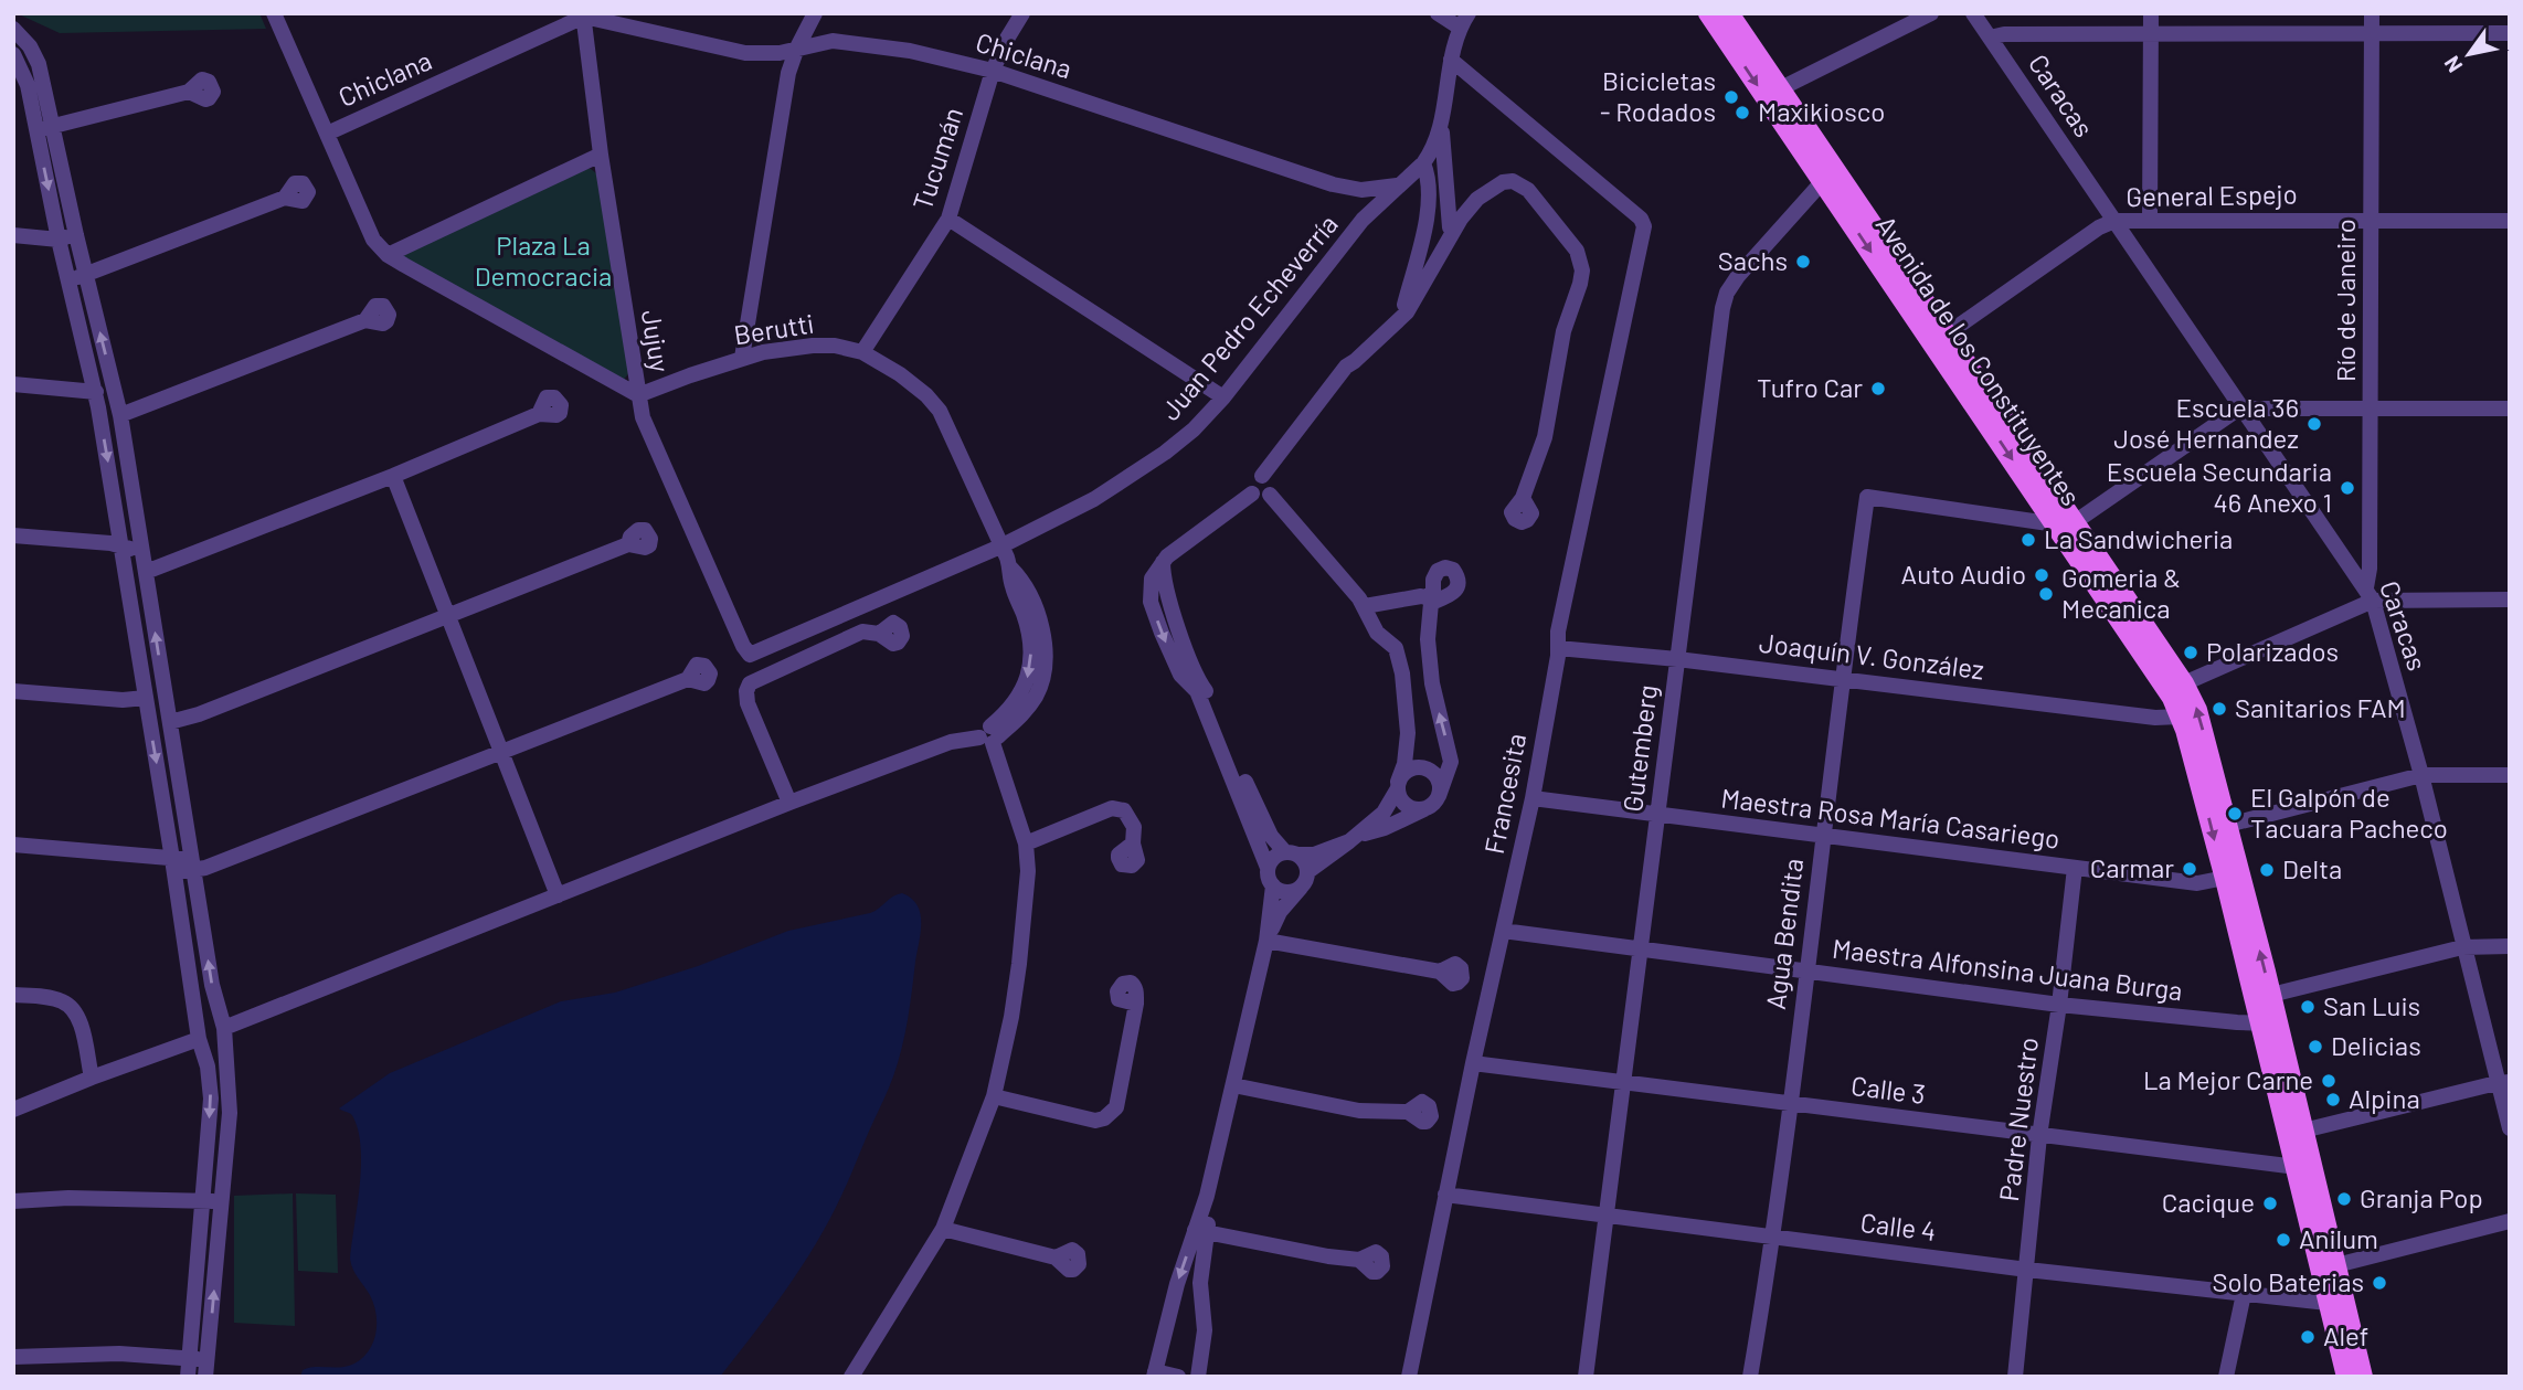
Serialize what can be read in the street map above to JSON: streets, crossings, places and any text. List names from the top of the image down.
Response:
{
  "streets": {
    "main road": ["Avenida de los Constituyentes"],
    "street": [
      "Chiclana",
      "Caracas",
      "Tucumán",
      "General Espejo",
      "Río de Janeiro",
      "Juan Pedro Echeverría",
      "Berutti",
      "Jujuy",
      "Joaquín V. González",
      "Gutemberg",
      "Francesita",
      "Maestra Rosa María Casariego",
      "Agua Bendita",
      "Maestra Alfonsina Juana Burga",
      "Calle 3",
      "Padre Nuestro",
      "Calle 4"
    ]
  },
  "crossings": [
    ["Chiclana", "Tucumán"],
    ["Chiclana", "Juan Pedro Echeverría"],
    ["Chiclana", "Jujuy"],
    ["Caracas", "General Espejo"],
    ["Caracas", "Río de Janeiro"],
    ["Tucumán", "Berutti"],
    ["General Espejo", "Río de Janeiro"],
    ["General Espejo", "Avenida de los Constituyentes"],
    ["Juan Pedro Echeverría", "Berutti"],
    ["Juan Pedro Echeverría", "Jujuy"],
    ["Juan Pedro Echeverría", "Francesita"],
    ["Berutti", "Jujuy"],
    ["Avenida de los Constituyentes", "Joaquín V. González"],
    ["Avenida de los Constituyentes", "Gutemberg"],
    ["Avenida de los Constituyentes", "Maestra Rosa María Casariego"],
    ["Avenida de los Constituyentes", "Agua Bendita"],
    ["Avenida de los Constituyentes", "Maestra Alfonsina Juana Burga"],
    ["Avenida de los Constituyentes", "Calle 3"],
    ["Avenida de los Constituyentes", "Calle 4"],
    ["Joaquín V. González", "Gutemberg"],
    ["Joaquín V. González", "Francesita"],
    ["Joaquín V. González", "Agua Bendita"],
    ["Gutemberg", "Maestra Rosa María Casariego"],
    ["Gutemberg", "Maestra Alfonsina Juana Burga"],
    ["Gutemberg", "Calle 3"],
    ["Gutemberg", "Calle 4"],
    ["Francesita", "Maestra Rosa María Casariego"],
    ["Francesita", "Maestra Alfonsina Juana Burga"],
    ["Francesita", "Calle 3"],
    ["Francesita", "Calle 4"],
    ["Maestra Rosa María Casariego", "Agua Bendita"],
    ["Maestra Rosa María Casariego", "Padre Nuestro"],
    ["Agua Bendita", "Maestra Alfonsina Juana Burga"],
    ["Agua Bendita", "Calle 3"],
    ["Agua Bendita", "Calle 4"],
    ["Maestra Alfonsina Juana Burga", "Padre Nuestro"],
    ["Calle 3", "Padre Nuestro"],
    ["Padre Nuestro", "Calle 4"]
  ],
  "parks": ["Plaza La Democracia"],
  "places": [
    "Bicicletas - Rodados",
    "Maxikiosco",
    "Sachs",
    "Tufro Car",
    "Escuela 36 José Hernandez",
    "Escuela Secundaria 46 Anexo 1",
    "La Sandwicheria",
    "Auto Audio",
    "Gomeria & Mecanica",
    "Polarizados",
    "Sanitarios FAM",
    "El Galpón de Tacuara Pacheco",
    "Carmar",
    "Delta",
    "San Luis",
    "Delicias",
    "La Mejor Carne",
    "Alpina",
    "Granja Pop",
    "Cacique",
    "Anilum",
    "Solo Baterias",
    "Alef"
  ],
  "north": "bottom left"
}
